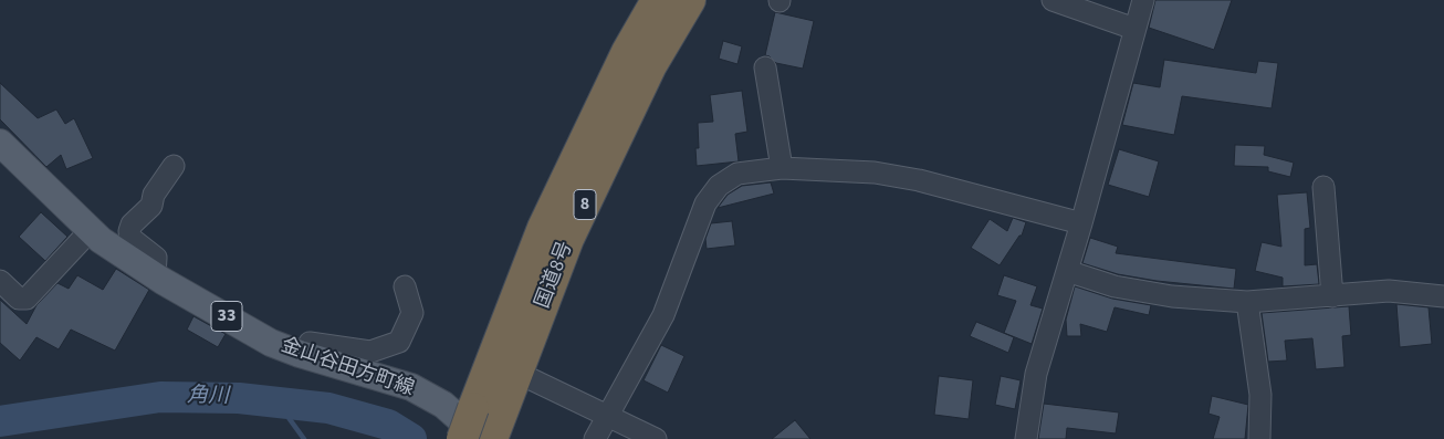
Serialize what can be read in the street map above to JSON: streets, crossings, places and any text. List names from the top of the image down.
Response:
{
  "streets": {
    "highway": ["8", "国道8号"],
    "main road": ["33", "金山谷田方町線"]
  },
  "crossings": [
    ["国道8号", "金山谷田方町線"]
  ],
  "water": ["角川"]
}
